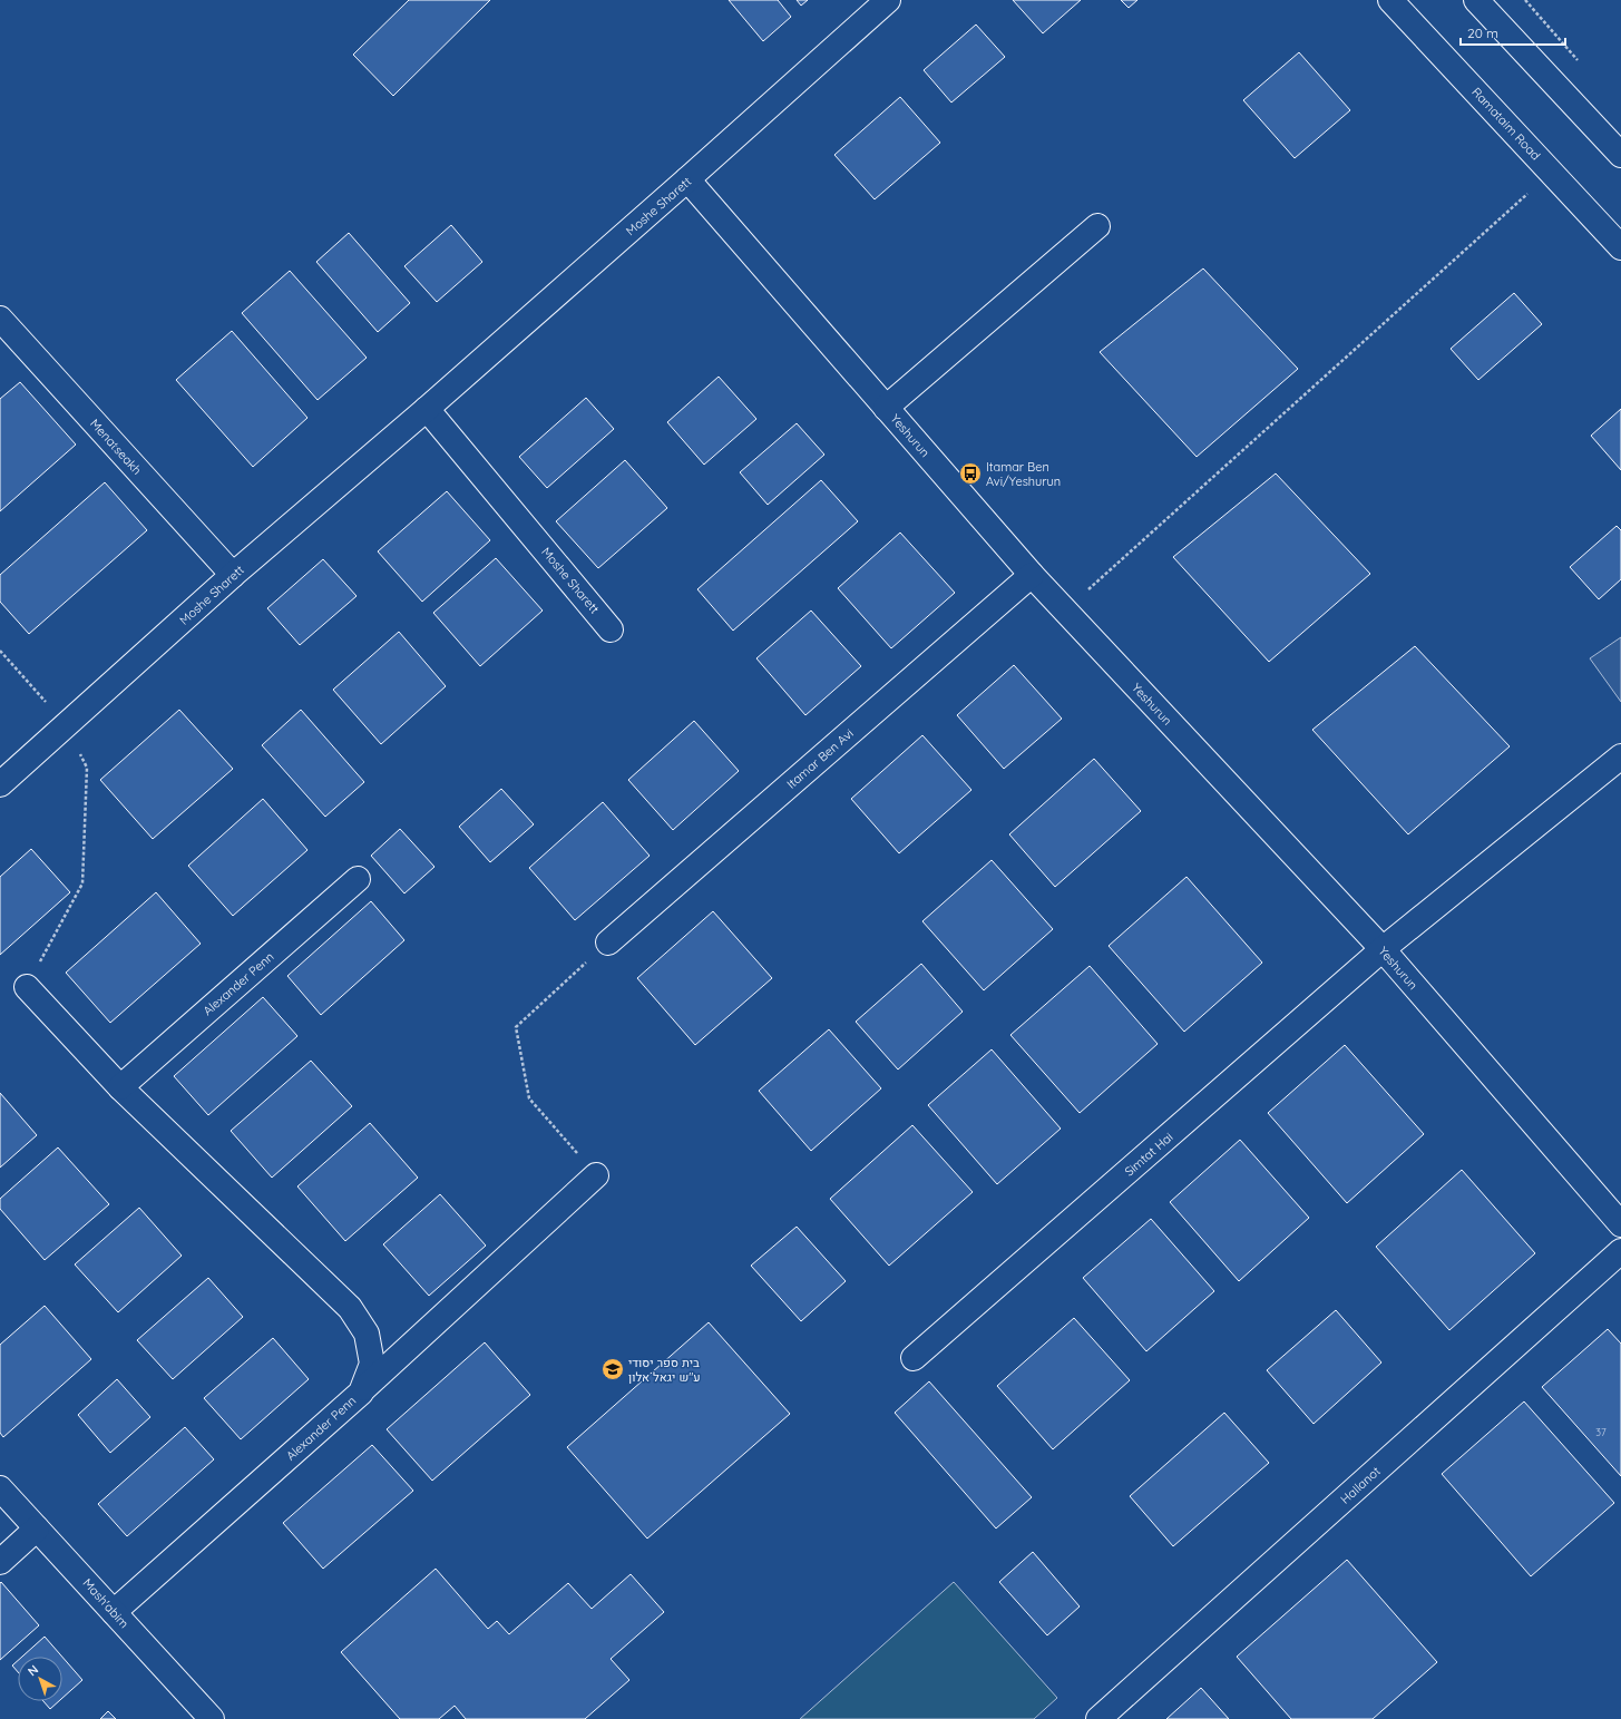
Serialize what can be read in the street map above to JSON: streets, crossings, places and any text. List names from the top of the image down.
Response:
{
  "streets": {
    "street": [
      "Ramataim Road",
      "Moshe Sharett",
      "Yeshurun",
      "Menatseakh",
      "Itamar Ben Avi",
      "Alexander Penn",
      "Simtat Hai",
      "HaIlanot",
      "Mash'abim"
    ]
  },
  "crossings": [
    ["Moshe Sharett", "Yeshurun"],
    ["Moshe Sharett", "Menatseakh"],
    ["Yeshurun", "Itamar Ben Avi"],
    ["Yeshurun", "Simtat Hai"],
    ["Alexander Penn", "Mash'abim"]
  ],
  "places": {
    "bus stop": ["Itamar Ben Avi/Yeshurun"],
    "school or university": ["בית ספר יסודי ע\"ש יגאל אלון"]
  },
  "house_numbers": ["37"],
  "scale_bar": "20 m",
  "north": "top left"
}
